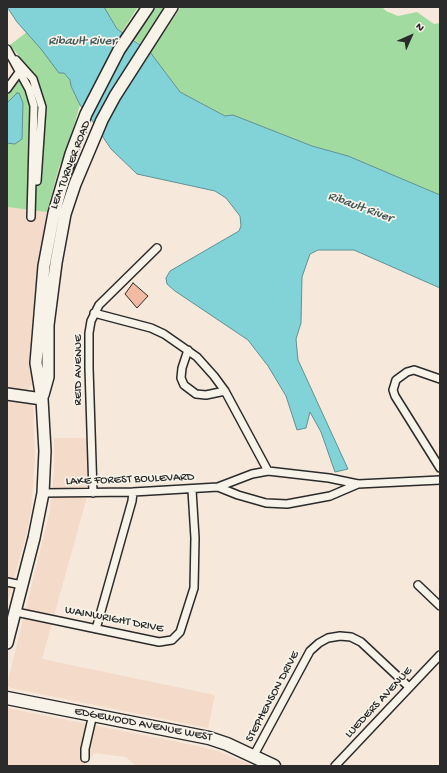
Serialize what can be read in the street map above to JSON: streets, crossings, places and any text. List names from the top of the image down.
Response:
{
  "streets": {
    "main road": ["LEM TURNER ROAD", "EDGEWOOD AVENUE WEST"],
    "street": [
      "REID AVENUE",
      "LAKE FOREST BOULEVARD",
      "WAINWRIGHT DRIVE",
      "STEPHENSON DRIVE",
      "LUEDERS AVENUE"
    ]
  },
  "crossings": [
    ["LEM TURNER ROAD", "LAKE FOREST BOULEVARD"],
    ["LEM TURNER ROAD", "WAINWRIGHT DRIVE"],
    ["REID AVENUE", "LAKE FOREST BOULEVARD"],
    ["LAKE FOREST BOULEVARD", "WAINWRIGHT DRIVE"],
    ["STEPHENSON DRIVE", "LUEDERS AVENUE"],
    ["STEPHENSON DRIVE", "EDGEWOOD AVENUE WEST"]
  ],
  "water": ["Ribault River"],
  "north": "top right"
}
